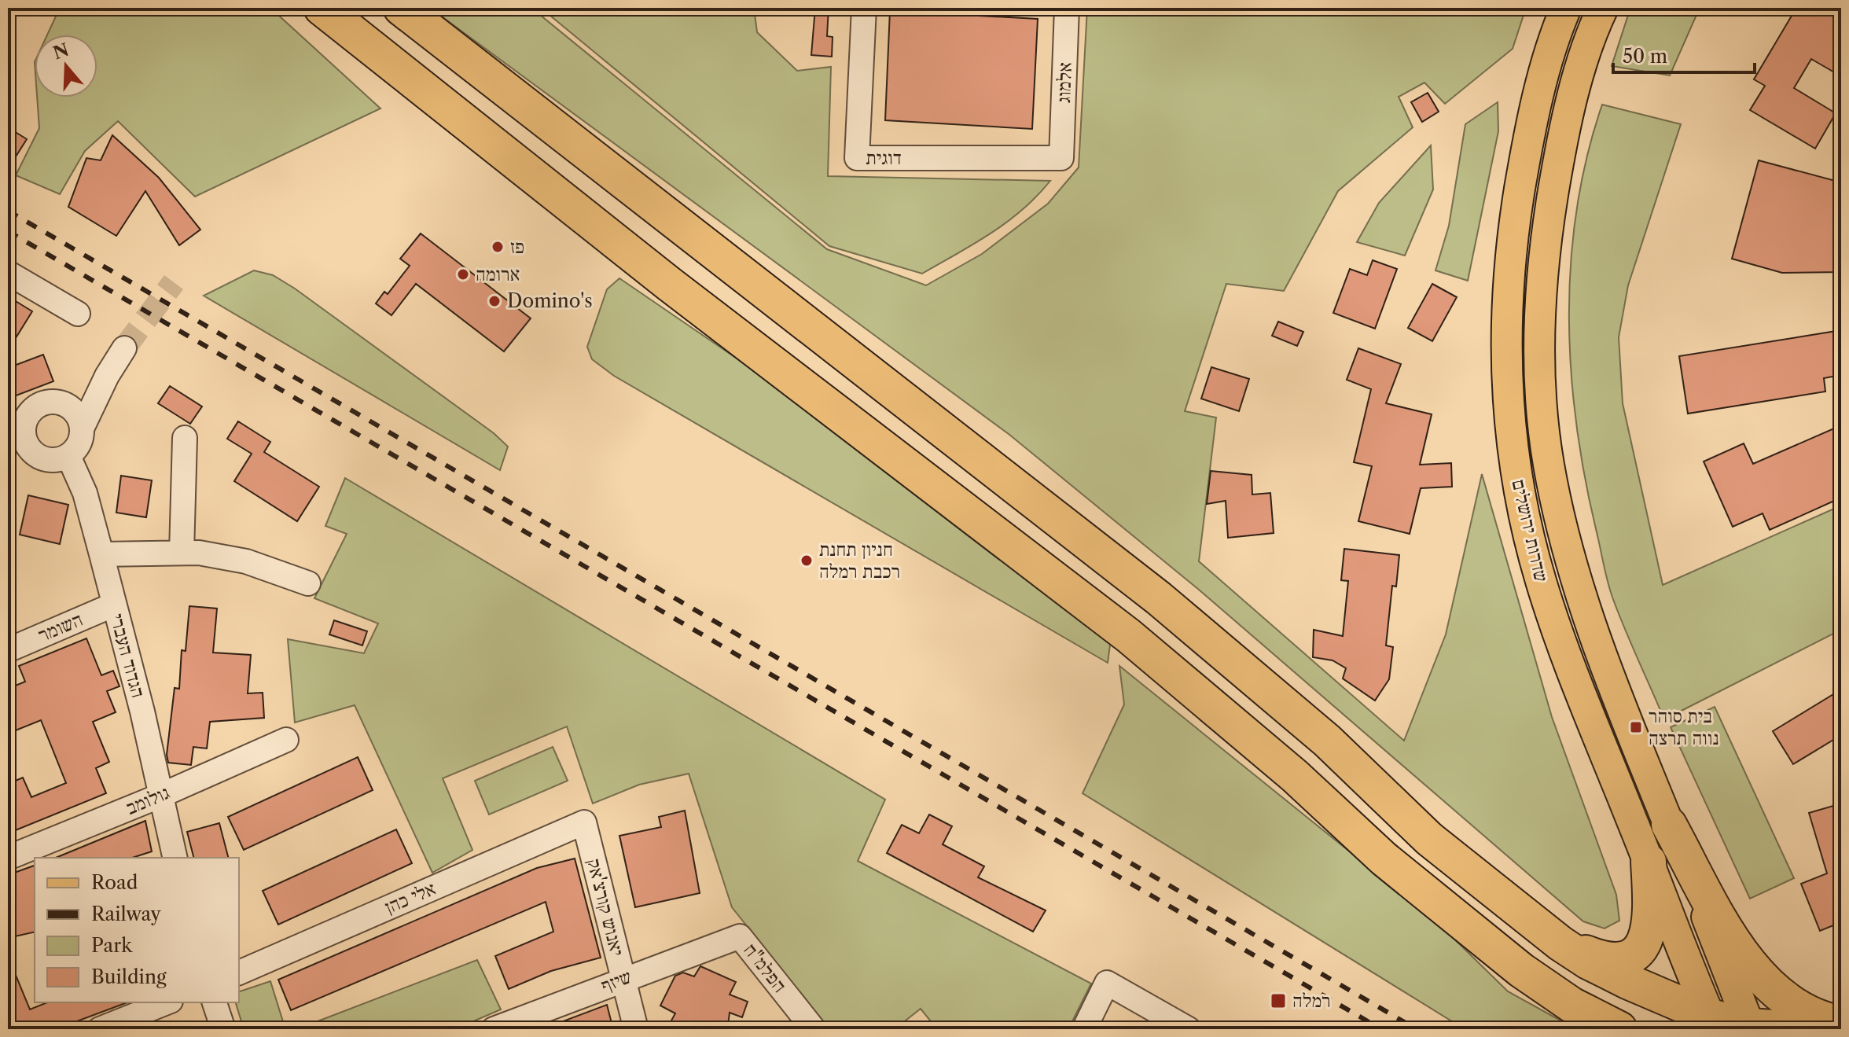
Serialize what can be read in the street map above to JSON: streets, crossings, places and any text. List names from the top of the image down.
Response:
{
  "streets": {
    "main road": ["שדרות ירושלים"],
    "street": [
      "אלמוג",
      "דוגית",
      "השומר",
      "הגדוד העברי",
      "גולומב",
      "אלי כהן",
      "יאנוש קורצ'אק",
      "הפלמ\"ח",
      "שיזף"
    ]
  },
  "crossings": [
    ["אלמוג", "דוגית"],
    ["השומר", "הגדוד העברי"],
    ["הגדוד העברי", "גולומב"],
    ["אלי כהן", "יאנוש קורצ'אק"],
    ["יאנוש קורצ'אק", "שיזף"],
    ["הפלמ\"ח", "שיזף"]
  ],
  "places": {
    "other": [
      "פז",
      "ארומה",
      "Domino's",
      "חניון תחנת רכבת רמלה"
    ],
    "transit": ["בית סוהר נווה תרצה", "רמלה"]
  },
  "legend": [
    "Road",
    "Railway",
    "Park",
    "Building"
  ],
  "scale_bar": "50 m",
  "north": "top"
}
